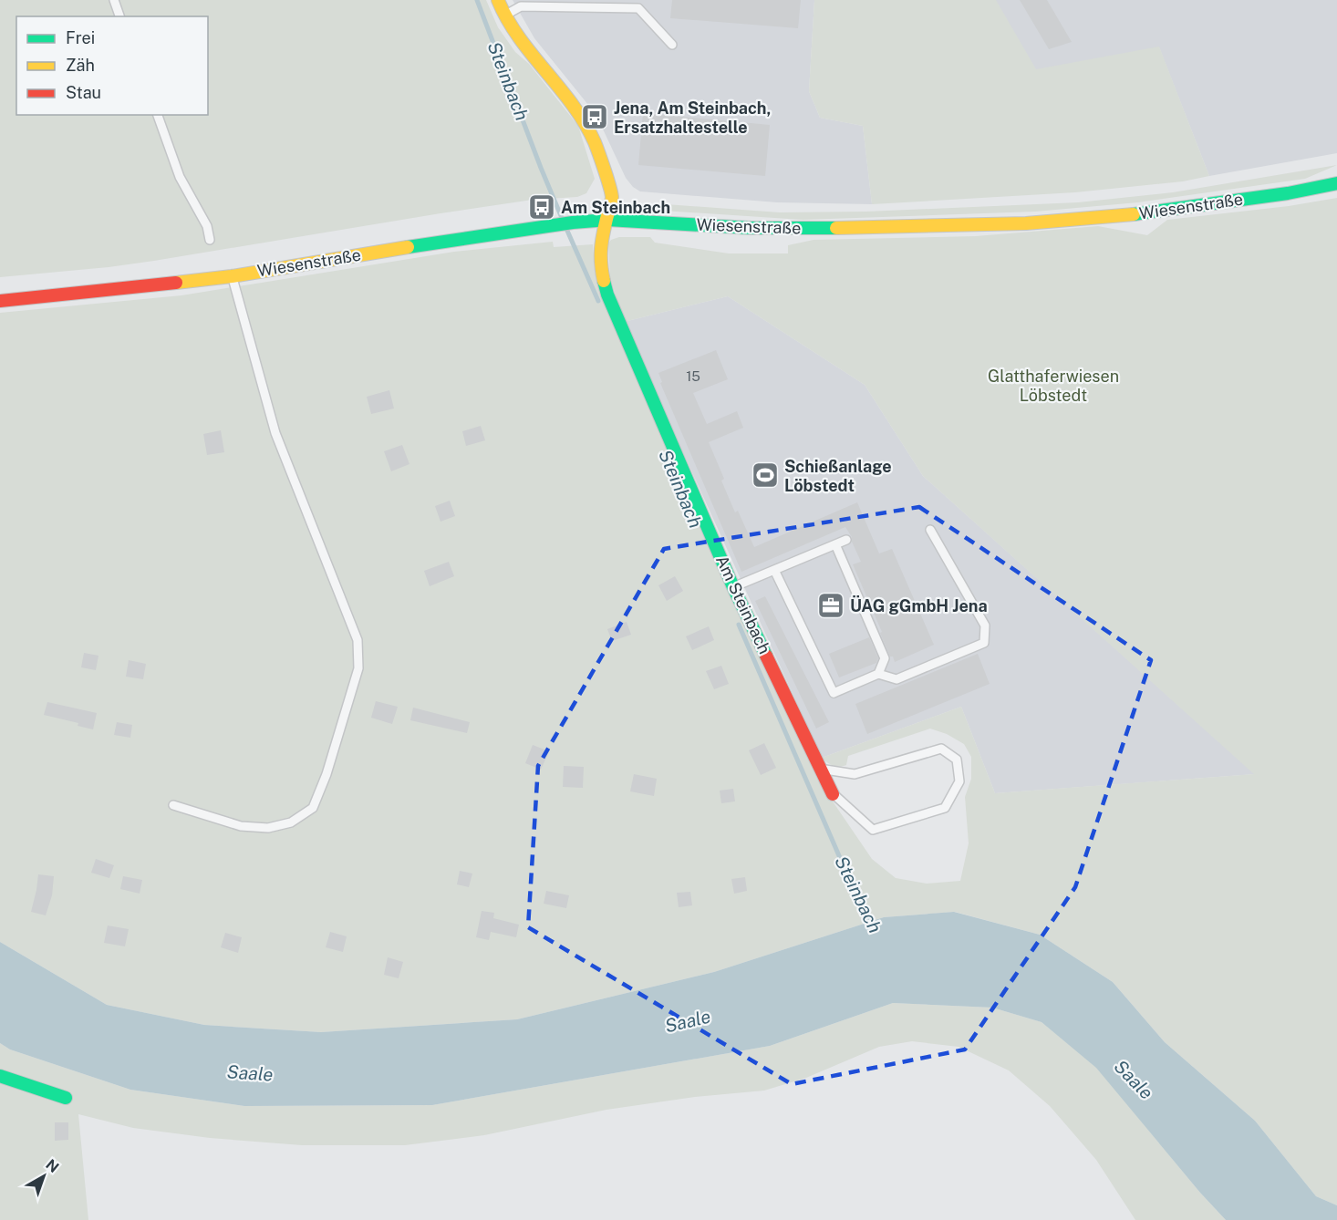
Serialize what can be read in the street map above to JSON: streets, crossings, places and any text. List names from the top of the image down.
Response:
{
  "streets": {
    "street": ["Wiesenstraße", "Am Steinbach"]
  },
  "crossings": [
    ["Wiesenstraße", "Am Steinbach"]
  ],
  "water": ["Steinbach", "Saale"],
  "parks": ["Glatthaferwiesen Löbstedt"],
  "places": {
    "bus stop": ["Jena, Am Steinbach, Ersatzhaltestelle", "Am Steinbach"],
    "sports": ["Schießanlage Löbstedt"],
    "office": ["ÜAG gGmbH Jena"]
  },
  "house_numbers": ["15"],
  "legend": ["Frei", "Zäh", "Stau"],
  "north": "top right"
}
